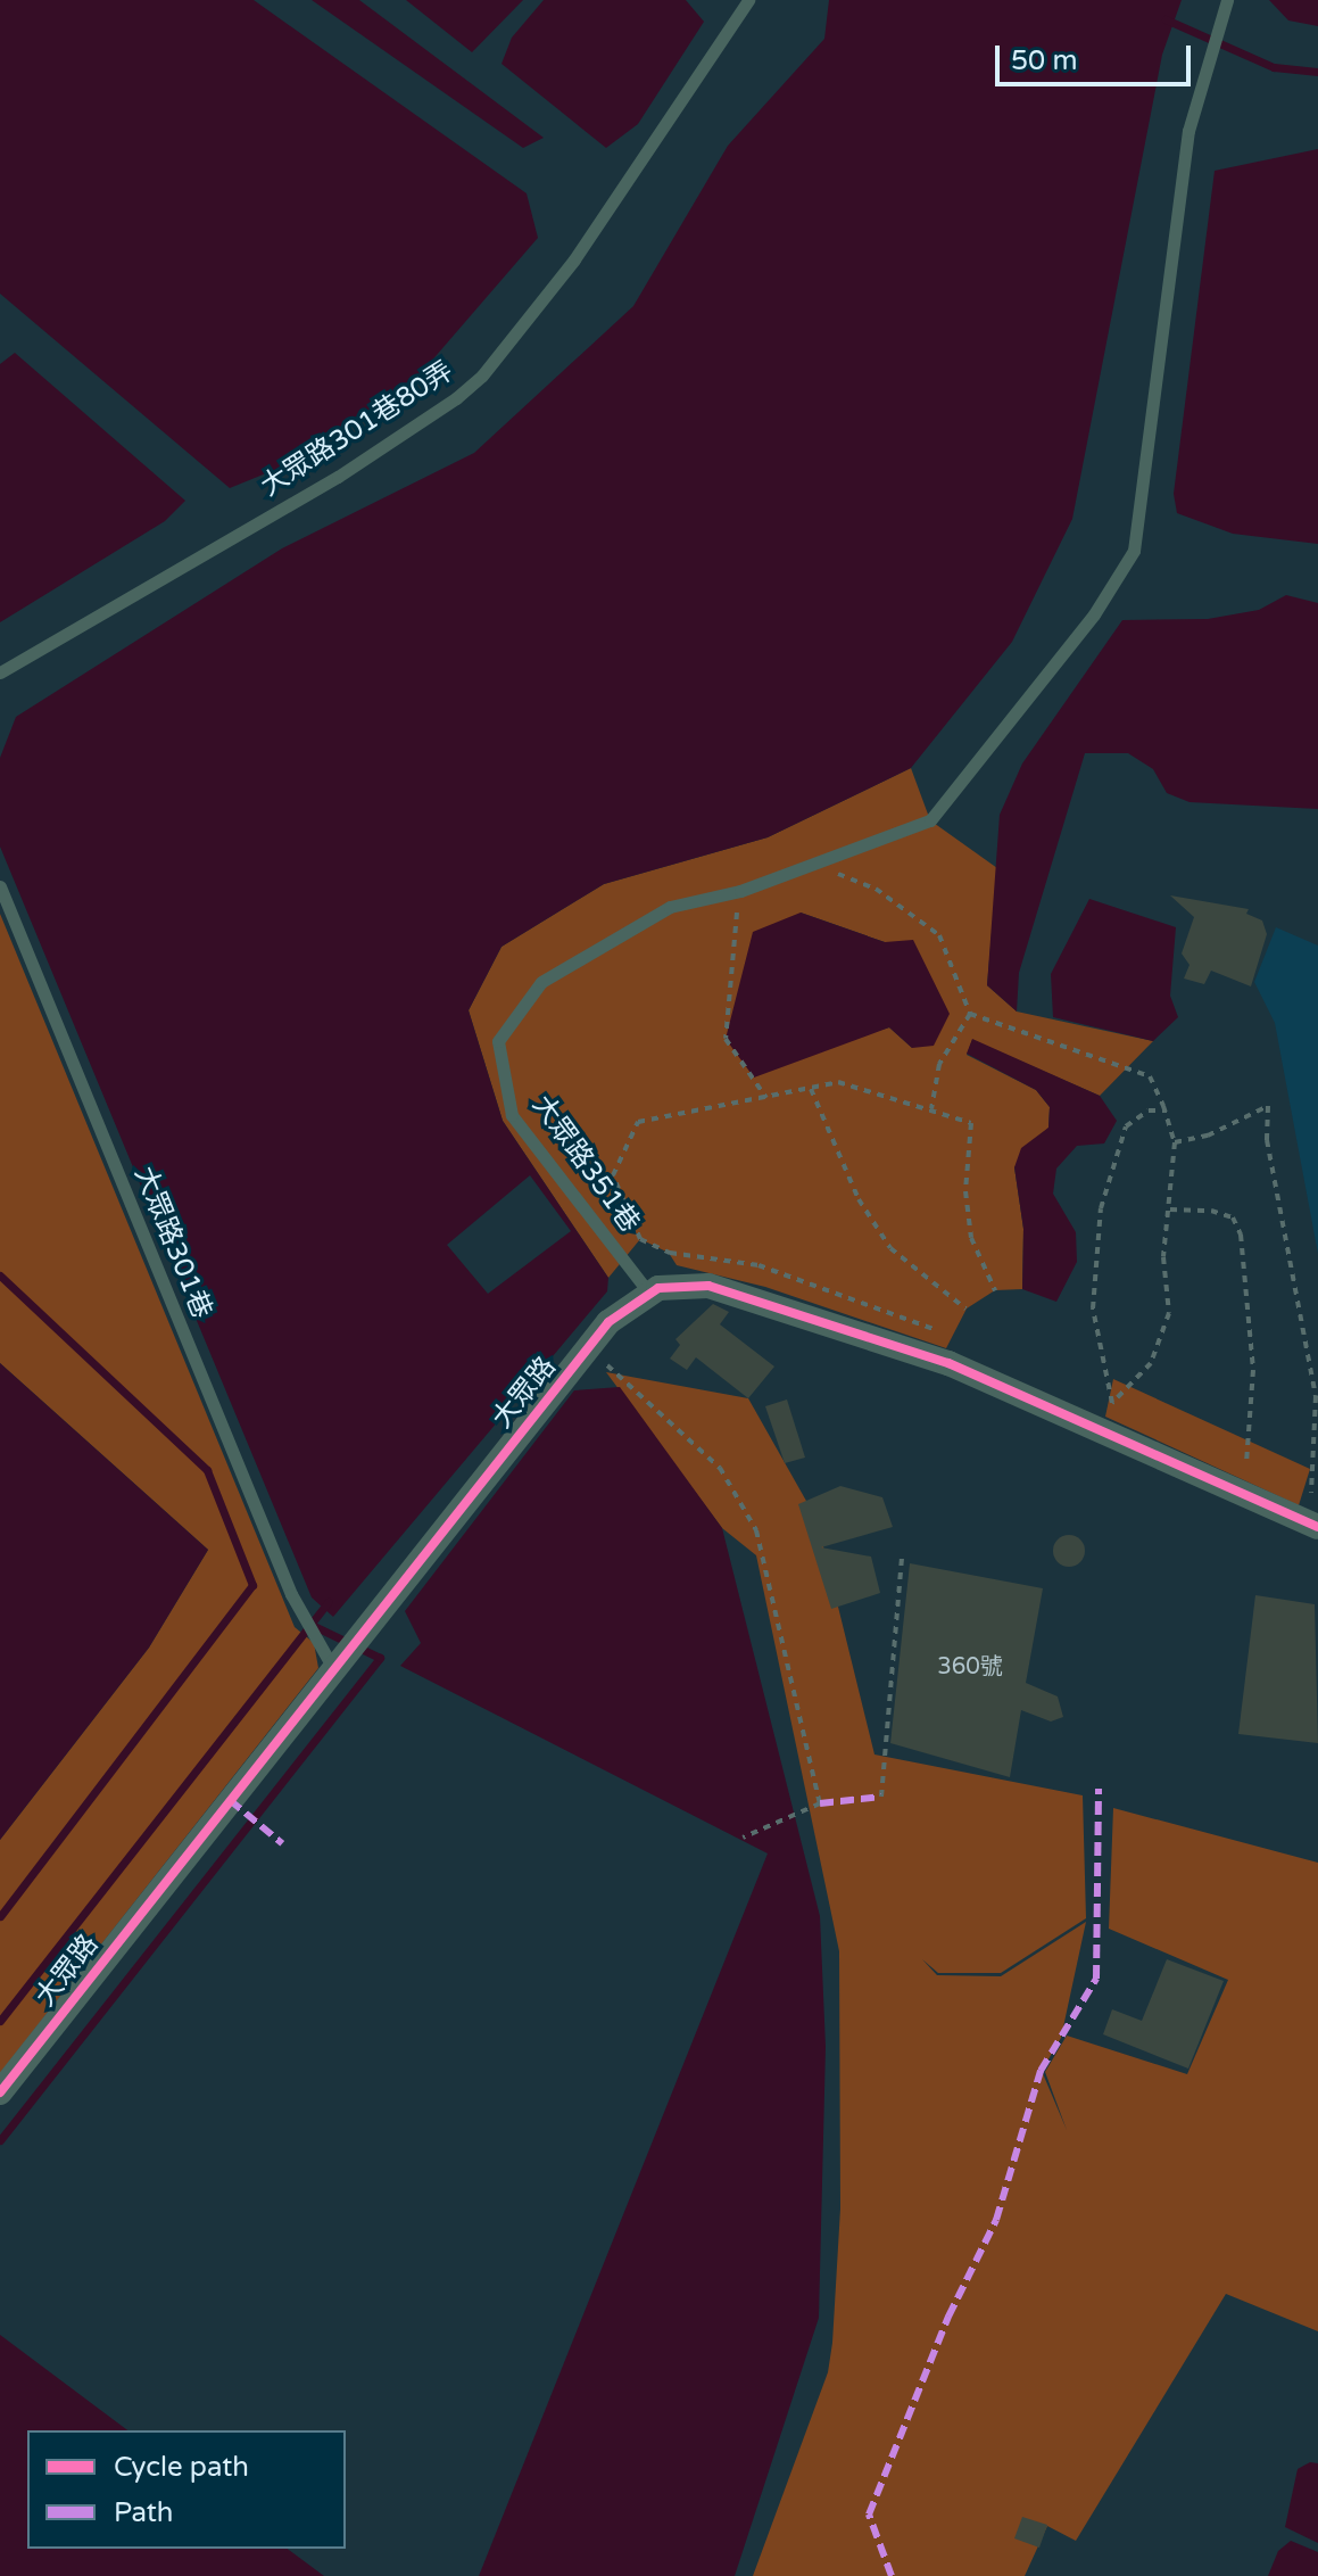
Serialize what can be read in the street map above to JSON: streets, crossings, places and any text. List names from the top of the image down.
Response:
{
  "streets": {
    "street": ["大眾路"],
    "lane": ["大眾路301巷80弄", "大眾路351巷", "大眾路301巷"]
  },
  "crossings": [
    ["大眾路351巷", "大眾路"],
    ["大眾路301巷", "大眾路"]
  ],
  "house_numbers": ["360號"],
  "legend": ["Cycle path", "Path"],
  "scale_bar": "50 m"
}
